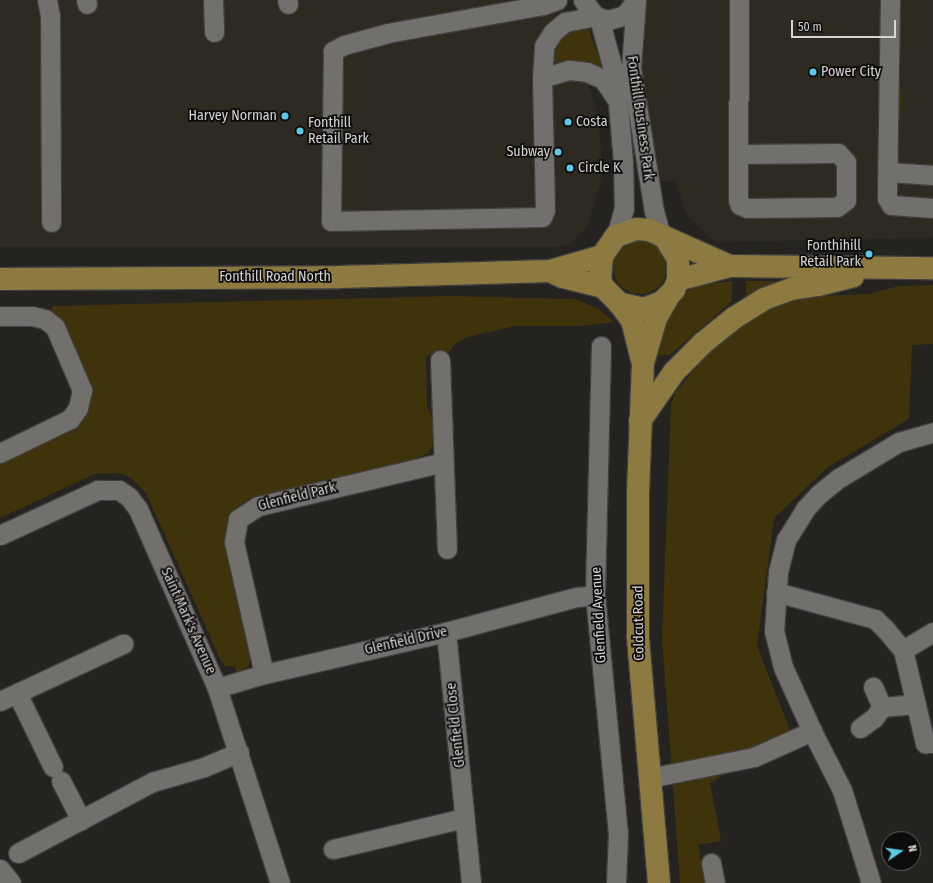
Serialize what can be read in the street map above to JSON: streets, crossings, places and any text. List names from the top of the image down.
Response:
{
  "streets": {
    "main road": ["Fonthill Road North", "Coldcut Road"],
    "street": [
      "Fonthill Business Park",
      "Glenfield Park",
      "Glenfield Avenue",
      "Saint Mark's Avenue",
      "Glenfield Drive",
      "Glenfield Close"
    ]
  },
  "crossings": [
    ["Fonthill Business Park", "Fonthill Road North"],
    ["Glenfield Park", "Glenfield Drive"],
    ["Glenfield Avenue", "Glenfield Drive"],
    ["Saint Mark's Avenue", "Glenfield Drive"],
    ["Glenfield Drive", "Glenfield Close"]
  ],
  "places": [
    "Power City",
    "Harvey Norman",
    "Costa",
    "Fonthill Retail Park",
    "Subway",
    "Circle K",
    "Fonthihill Retail Park"
  ],
  "scale_bar": "50 m",
  "north": "right"
}
